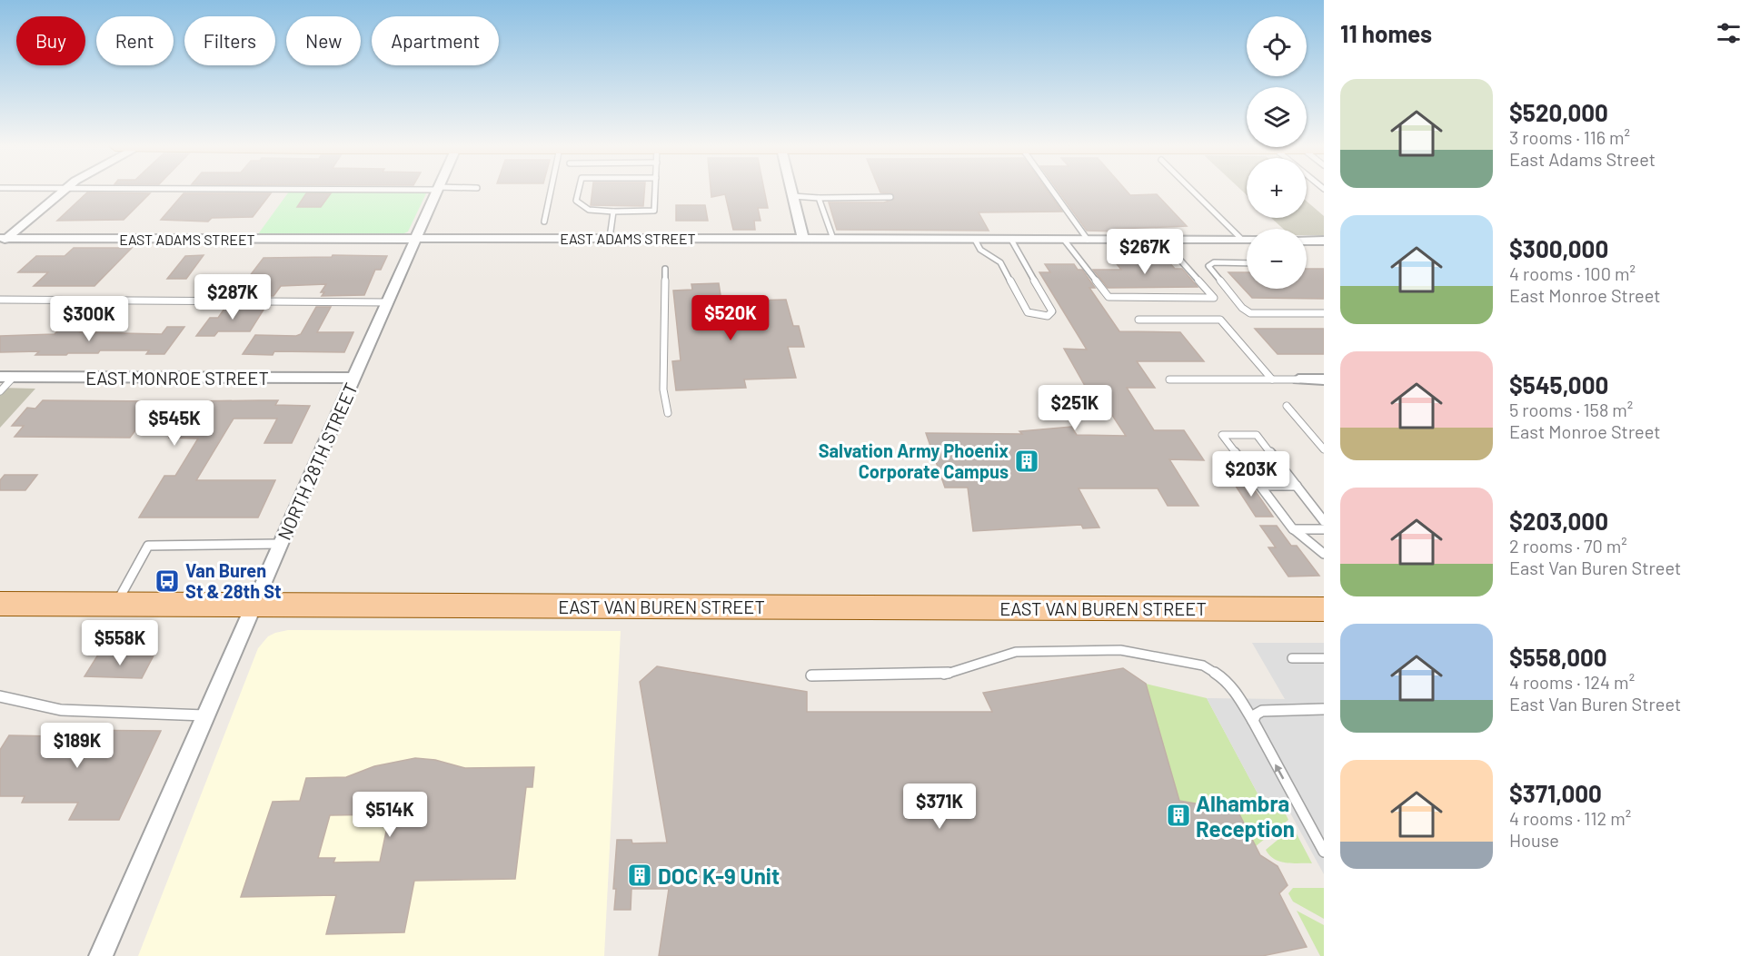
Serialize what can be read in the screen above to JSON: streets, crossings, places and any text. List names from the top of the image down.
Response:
{
  "streets": {
    "main road": ["EAST VAN BUREN STREET"],
    "street": ["EAST ADAMS STREET", "EAST MONROE STREET", "NORTH 28TH STREET"]
  },
  "crossings": [
    ["EAST ADAMS STREET", "NORTH 28TH STREET"],
    ["EAST MONROE STREET", "NORTH 28TH STREET"],
    ["NORTH 28TH STREET", "EAST VAN BUREN STREET"]
  ],
  "places": {
    "building": ["Salvation Army Phoenix Corporate Campus", "Alhambra Reception", "DOC K-9 Unit"],
    "bus stop": ["Van Buren St & 28th St"]
  },
  "page": {
    "heading": "11 homes",
    "map_buttons": ["+", "−"],
    "chip": [
      "Buy",
      "Rent",
      "Filters",
      "New",
      "Apartment"
    ],
    "list": [
      {
        "name": "$520,000",
        "note": "3 rooms · 116 m² · East Adams Street"
      },
      {
        "name": "$300,000",
        "note": "4 rooms · 100 m² · East Monroe Street"
      },
      {
        "name": "$545,000",
        "note": "5 rooms · 158 m² · East Monroe Street"
      },
      {
        "name": "$203,000",
        "note": "2 rooms · 70 m² · East Van Buren Street"
      },
      {
        "name": "$558,000",
        "note": "4 rooms · 124 m² · East Van Buren Street"
      },
      {
        "name": "$371,000",
        "note": "4 rooms · 112 m² · House"
      }
    ],
    "price": [
      "$267K",
      "$287K",
      "$520K",
      "$300K",
      "$251K",
      "$545K",
      "$203K",
      "$558K",
      "$189K",
      "$371K",
      "$514K"
    ]
  }
}
